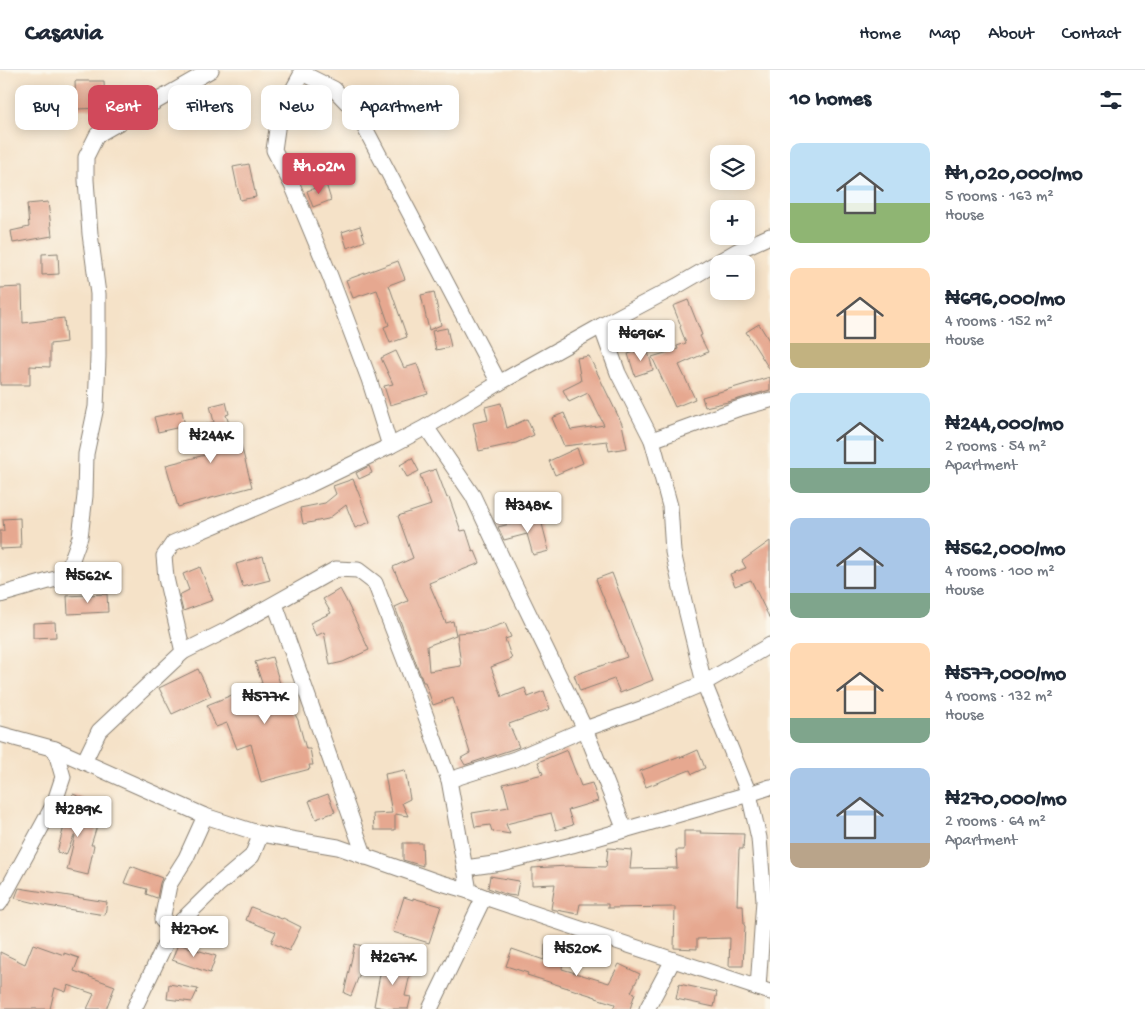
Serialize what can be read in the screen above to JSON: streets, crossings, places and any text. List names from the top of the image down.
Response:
{
  "page": {
    "header": "Casavia",
    "nav": [
      "Home",
      "Map",
      "About",
      "Contact"
    ],
    "heading": "10 homes",
    "chip": [
      "Buy",
      "Rent",
      "Filters",
      "New",
      "Apartment"
    ],
    "list": [
      {
        "name": "₦1,020,000/mo",
        "note": "5 rooms · 163 m² · House"
      },
      {
        "name": "₦696,000/mo",
        "note": "4 rooms · 152 m² · House"
      },
      {
        "name": "₦244,000/mo",
        "note": "2 rooms · 54 m² · Apartment"
      },
      {
        "name": "₦562,000/mo",
        "note": "4 rooms · 100 m² · House"
      },
      {
        "name": "₦577,000/mo",
        "note": "4 rooms · 132 m² · House"
      },
      {
        "name": "₦270,000/mo",
        "note": "2 rooms · 64 m² · Apartment"
      }
    ],
    "map_buttons": ["+", "−"],
    "price": [
      "₦1.02M",
      "₦696K",
      "₦244K",
      "₦348K",
      "₦562K",
      "₦577K",
      "₦289K",
      "₦270K",
      "₦520K",
      "₦267K"
    ]
  }
}
